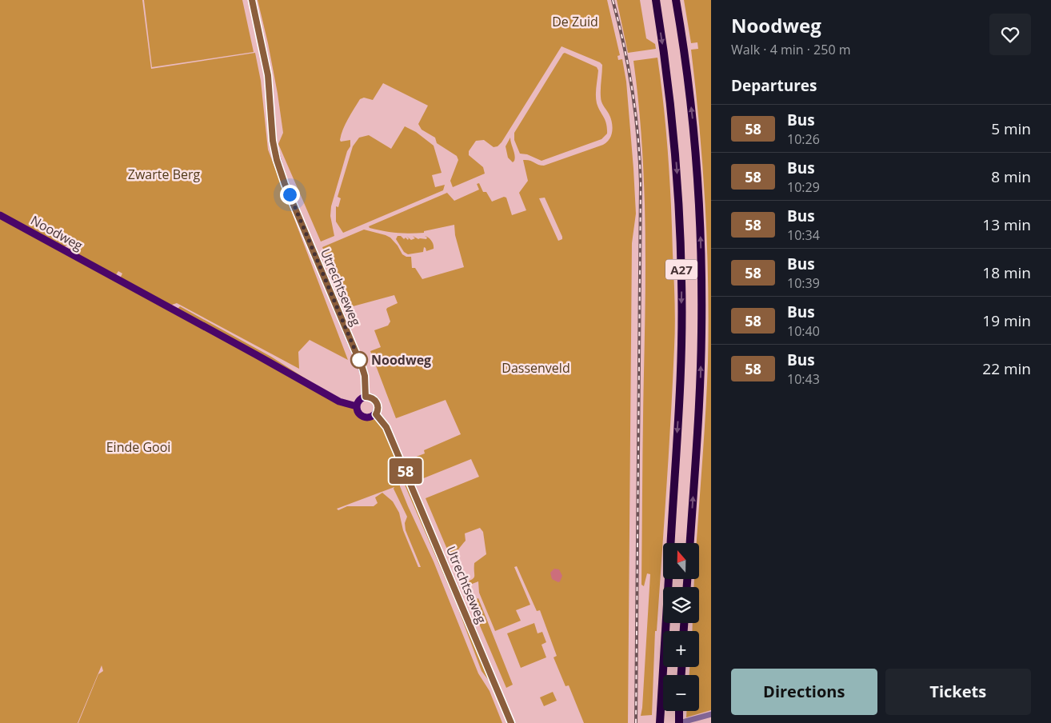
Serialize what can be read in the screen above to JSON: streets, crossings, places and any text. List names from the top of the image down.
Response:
{
  "streets": {
    "highway": ["A27"],
    "main road": ["Noodweg", "Utrechtseweg"]
  },
  "crossings": [
    ["Noodweg", "Utrechtseweg"]
  ],
  "parks": [
    "De Zuid",
    "Zwarte Berg",
    "Dassenveld",
    "Einde Gooi"
  ],
  "places": ["Noodweg"],
  "lines": ["bus line 58"],
  "north": "top",
  "page": {
    "on_map": "58",
    "heading": [
      ["Noodweg", "Walk · 4 min · 250 m"],
      "Departures"
    ],
    "list": [
      {
        "mark": "58",
        "name": "Bus",
        "note": "10:26",
        "value": "5 min"
      },
      {
        "mark": "58",
        "name": "Bus",
        "note": "10:29",
        "value": "8 min"
      },
      {
        "mark": "58",
        "name": "Bus",
        "note": "10:34",
        "value": "13 min"
      },
      {
        "mark": "58",
        "name": "Bus",
        "note": "10:39",
        "value": "18 min"
      },
      {
        "mark": "58",
        "name": "Bus",
        "note": "10:40",
        "value": "19 min"
      },
      {
        "mark": "58",
        "name": "Bus",
        "note": "10:43",
        "value": "22 min"
      }
    ],
    "map_buttons": ["+", "−"],
    "buttons": ["Directions", "Tickets"]
  }
}
